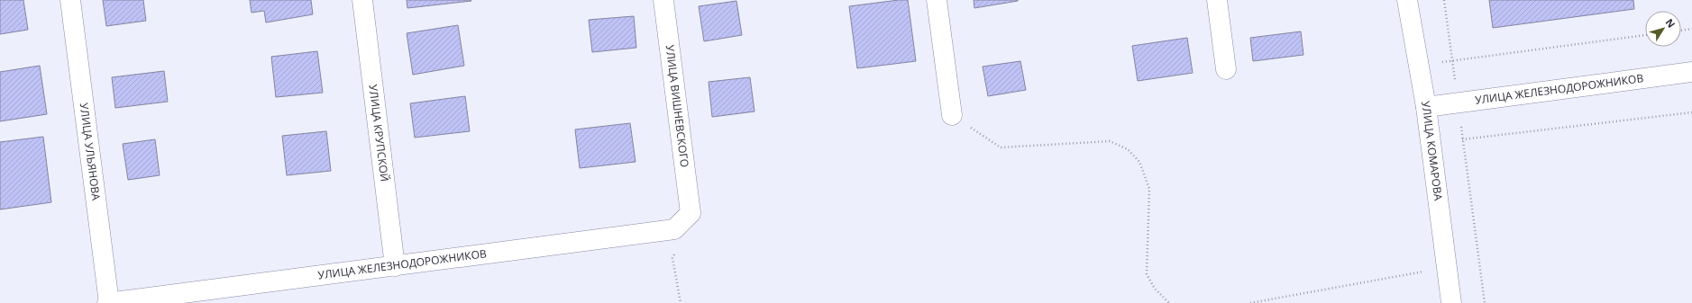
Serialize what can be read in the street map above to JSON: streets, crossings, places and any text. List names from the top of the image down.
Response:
{
  "streets": {
    "street": [
      "УЛИЦА ЖЕЛЕЗНОДОРОЖНИКОВ",
      "УЛИЦА ВИШНЕВСКОГО",
      "УЛИЦА КРУПСКОЙ",
      "УЛИЦА УЛЬЯНОВА",
      "УЛИЦА КОМАРОВА"
    ]
  },
  "crossings": [
    ["УЛИЦА ЖЕЛЕЗНОДОРОЖНИКОВ", "УЛИЦА ВИШНЕВСКОГО"],
    ["УЛИЦА ЖЕЛЕЗНОДОРОЖНИКОВ", "УЛИЦА КРУПСКОЙ"],
    ["УЛИЦА ЖЕЛЕЗНОДОРОЖНИКОВ", "УЛИЦА УЛЬЯНОВА"],
    ["УЛИЦА ЖЕЛЕЗНОДОРОЖНИКОВ", "УЛИЦА КОМАРОВА"]
  ],
  "north": "top right"
}
